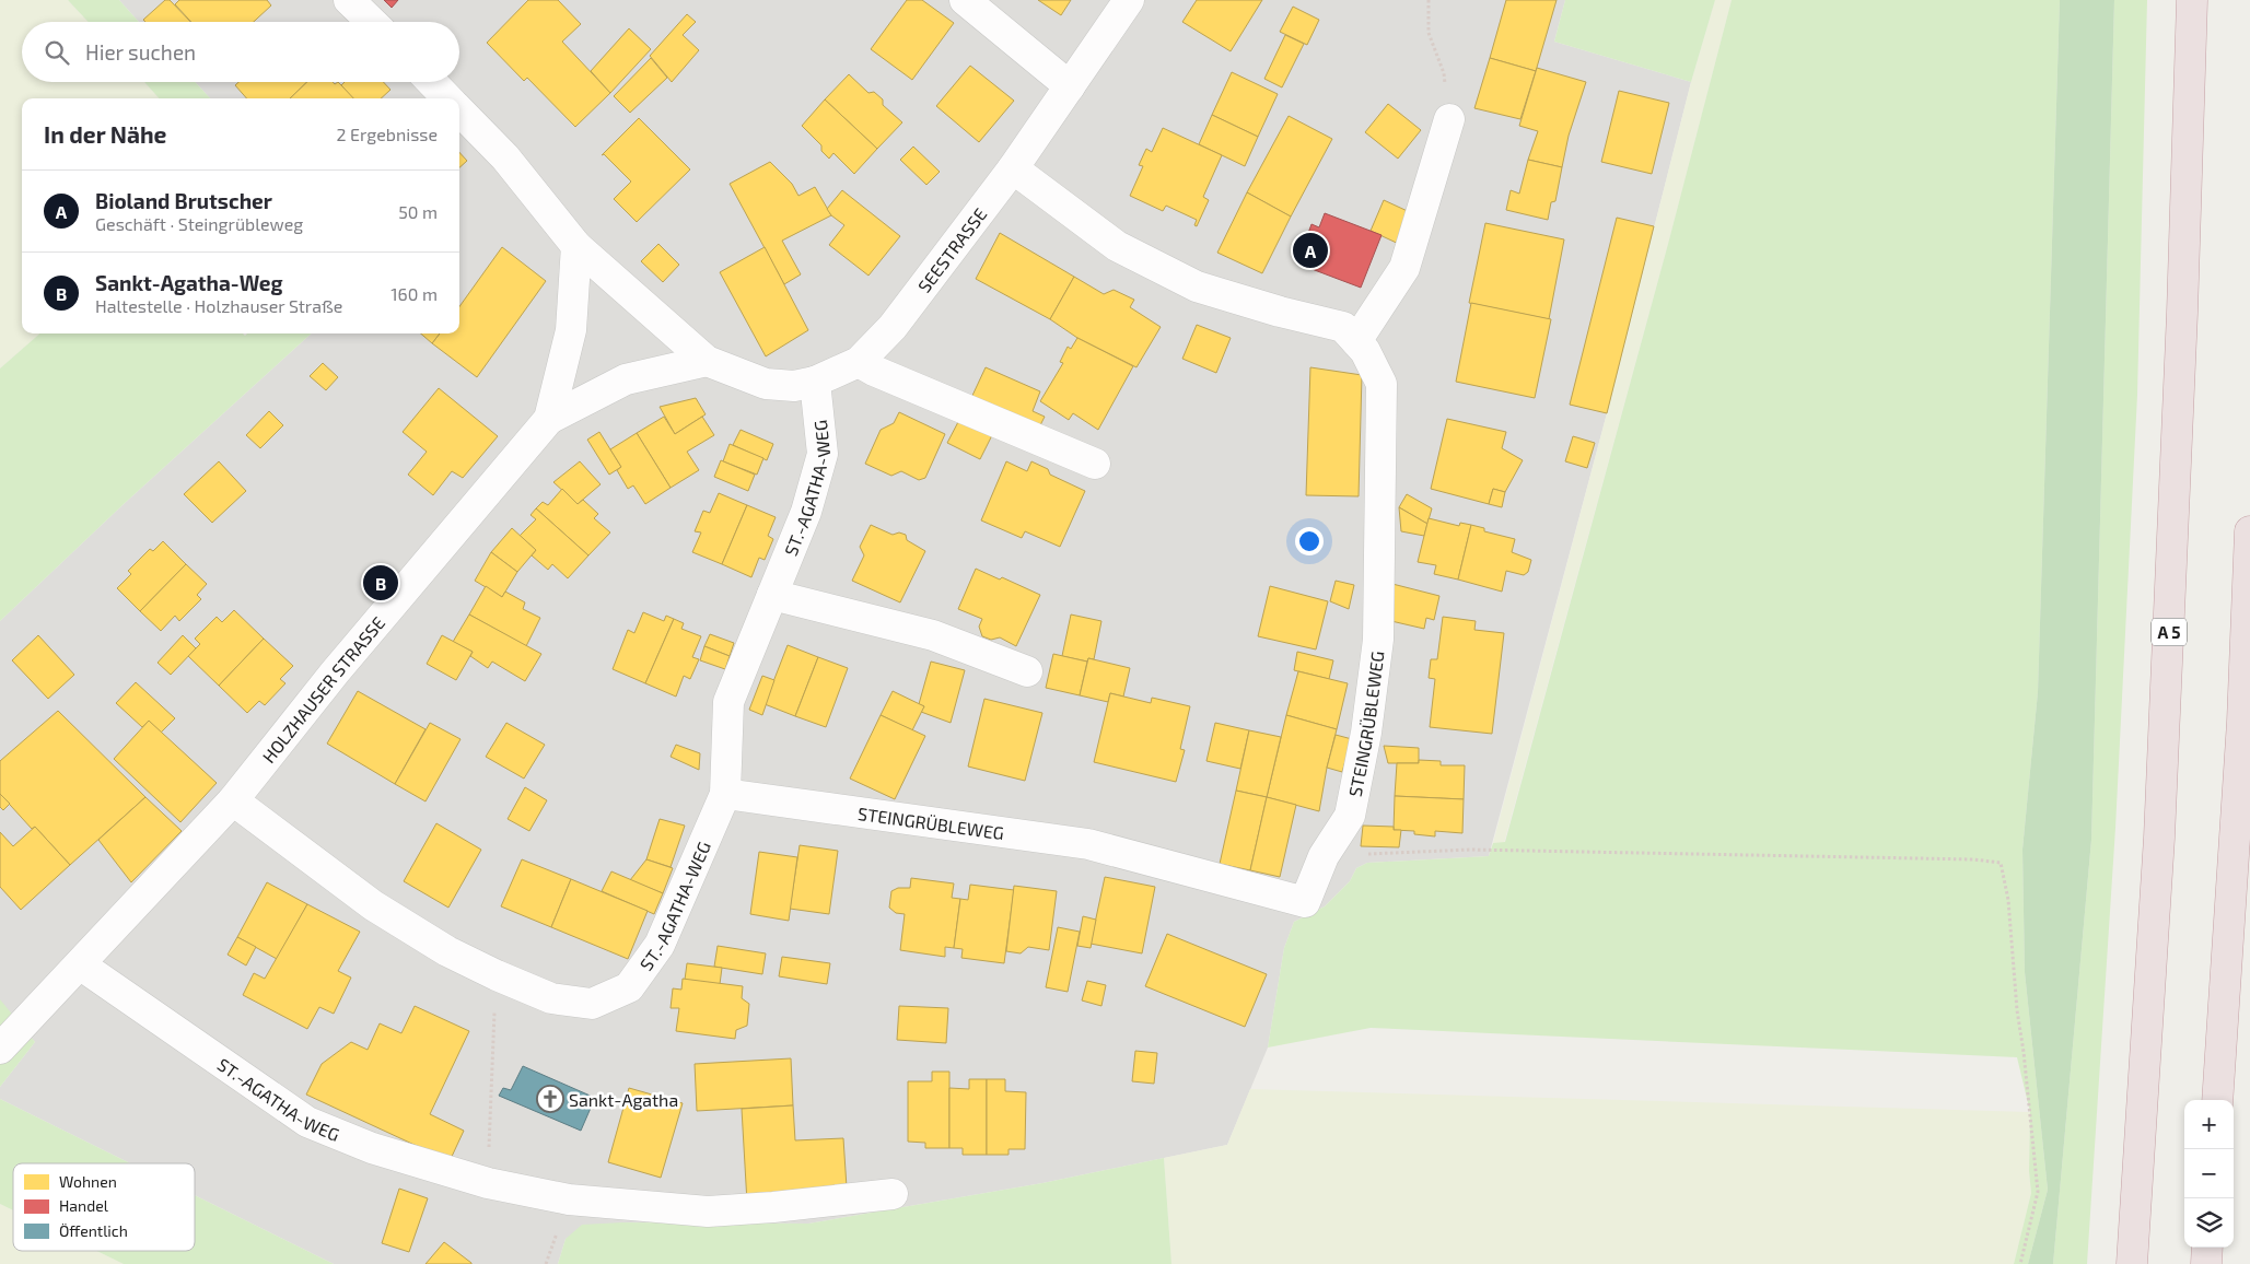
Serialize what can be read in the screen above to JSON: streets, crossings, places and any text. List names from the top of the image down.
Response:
{
  "streets": {
    "highway": ["A 5"],
    "street": [
      "SEESTRASSE",
      "ST.-AGATHA-WEG",
      "HOLZHAUSER STRASSE",
      "STEINGRÜBLEWEG"
    ]
  },
  "crossings": [
    ["SEESTRASSE", "ST.-AGATHA-WEG"],
    ["SEESTRASSE", "HOLZHAUSER STRASSE"],
    ["SEESTRASSE", "STEINGRÜBLEWEG"],
    ["ST.-AGATHA-WEG", "HOLZHAUSER STRASSE"],
    ["ST.-AGATHA-WEG", "STEINGRÜBLEWEG"]
  ],
  "places": {
    "church": ["Sankt-Agatha"]
  },
  "legend": ["Wohnen", "Handel", "Öffentlich"],
  "page": {
    "search": "Hier suchen",
    "heading": ["In der Nähe", "2 Ergebnisse"],
    "list": [
      {
        "mark": "A",
        "name": "Bioland Brutscher",
        "note": "Geschäft · Steingrübleweg",
        "value": "50 m"
      },
      {
        "mark": "B",
        "name": "Sankt-Agatha-Weg",
        "note": "Haltestelle · Holzhauser Straße",
        "value": "160 m"
      }
    ],
    "pins": ["A", "B"],
    "map_buttons": ["+", "−"]
  }
}
